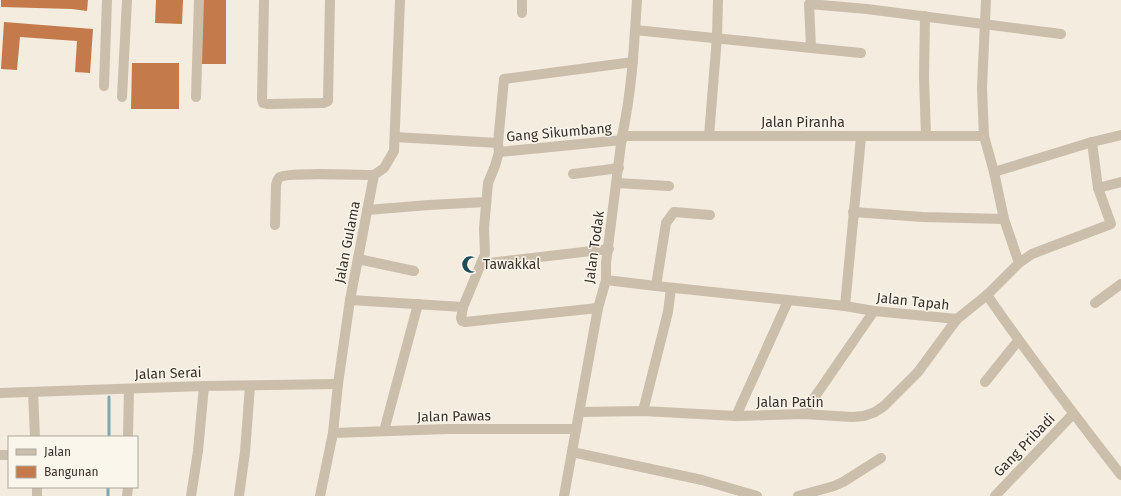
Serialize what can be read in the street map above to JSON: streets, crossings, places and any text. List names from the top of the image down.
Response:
{
  "streets": {
    "street": [
      "Jalan Piranha",
      "Gang Sikumbang",
      "Jalan Gulama",
      "Jalan Todak",
      "Jalan Tapah",
      "Jalan Serai",
      "Jalan Patin",
      "Jalan Pawas",
      "Gang Pribadi"
    ]
  },
  "crossings": [
    ["Jalan Piranha", "Gang Sikumbang"],
    ["Jalan Piranha", "Jalan Todak"],
    ["Gang Sikumbang", "Jalan Todak"],
    ["Jalan Gulama", "Jalan Serai"],
    ["Jalan Gulama", "Jalan Pawas"],
    ["Jalan Todak", "Jalan Tapah"],
    ["Jalan Todak", "Jalan Patin"],
    ["Jalan Todak", "Jalan Pawas"],
    ["Jalan Tapah", "Jalan Patin"]
  ],
  "places": {
    "mosque": ["Tawakkal"]
  },
  "legend": ["Jalan", "Bangunan"]
}
